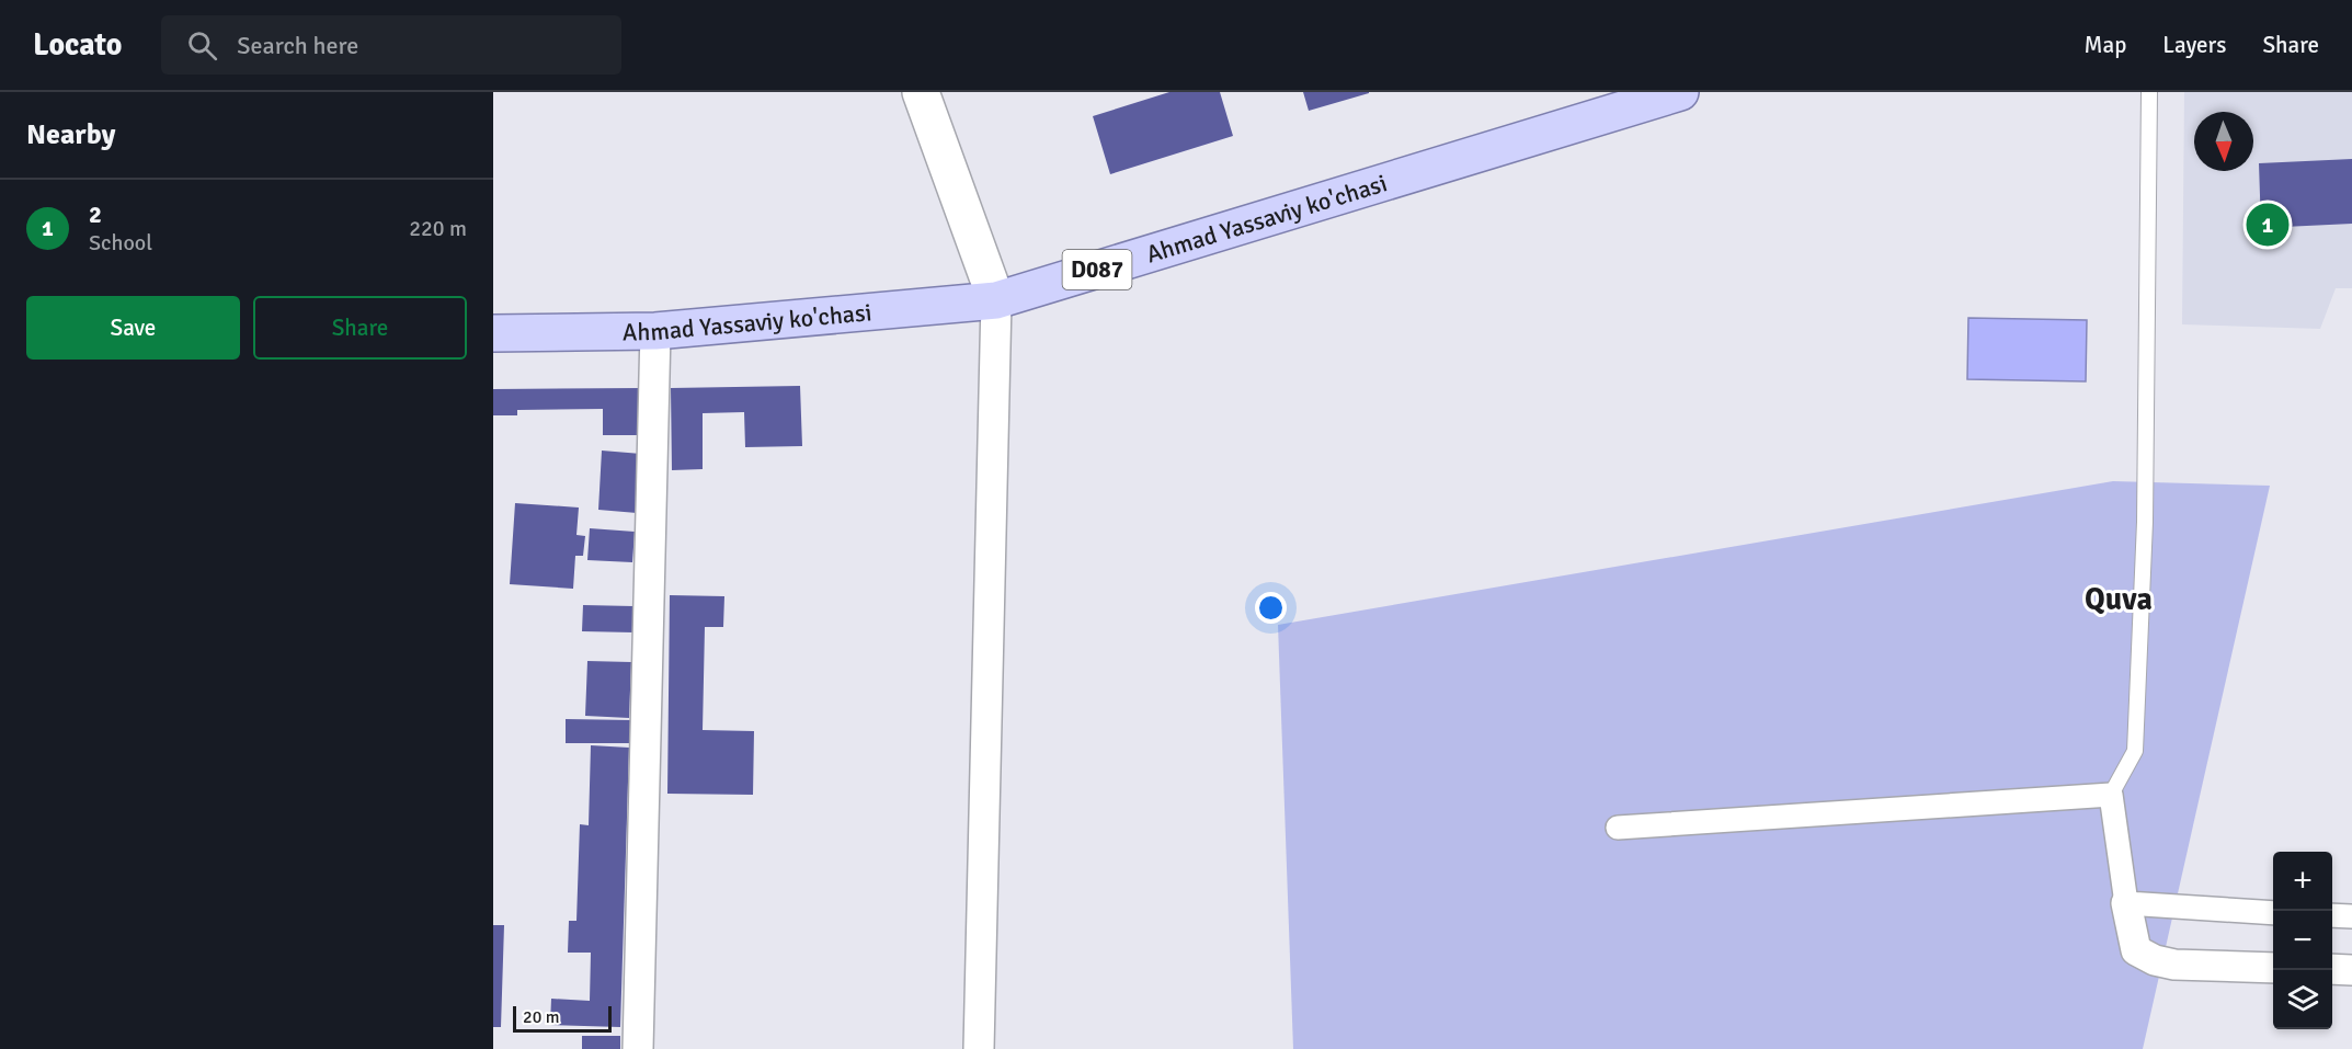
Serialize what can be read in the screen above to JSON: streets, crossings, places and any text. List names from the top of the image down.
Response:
{
  "streets": {
    "main road": ["Ahmad Yassaviy ko'chasi", "D087"]
  },
  "districts": ["Quva"],
  "scale_bar": "20 m",
  "north": "bottom",
  "page": {
    "header": "Locato",
    "search": "Search here",
    "nav": ["Map", "Layers", "Share"],
    "heading": "Nearby",
    "list": [
      {
        "mark": "1",
        "name": "2",
        "note": "School",
        "value": "220 m"
      }
    ],
    "pins": "1",
    "buttons": ["Save", "Share"],
    "map_buttons": ["+", "−"],
    "scale": "20 m"
  }
}
